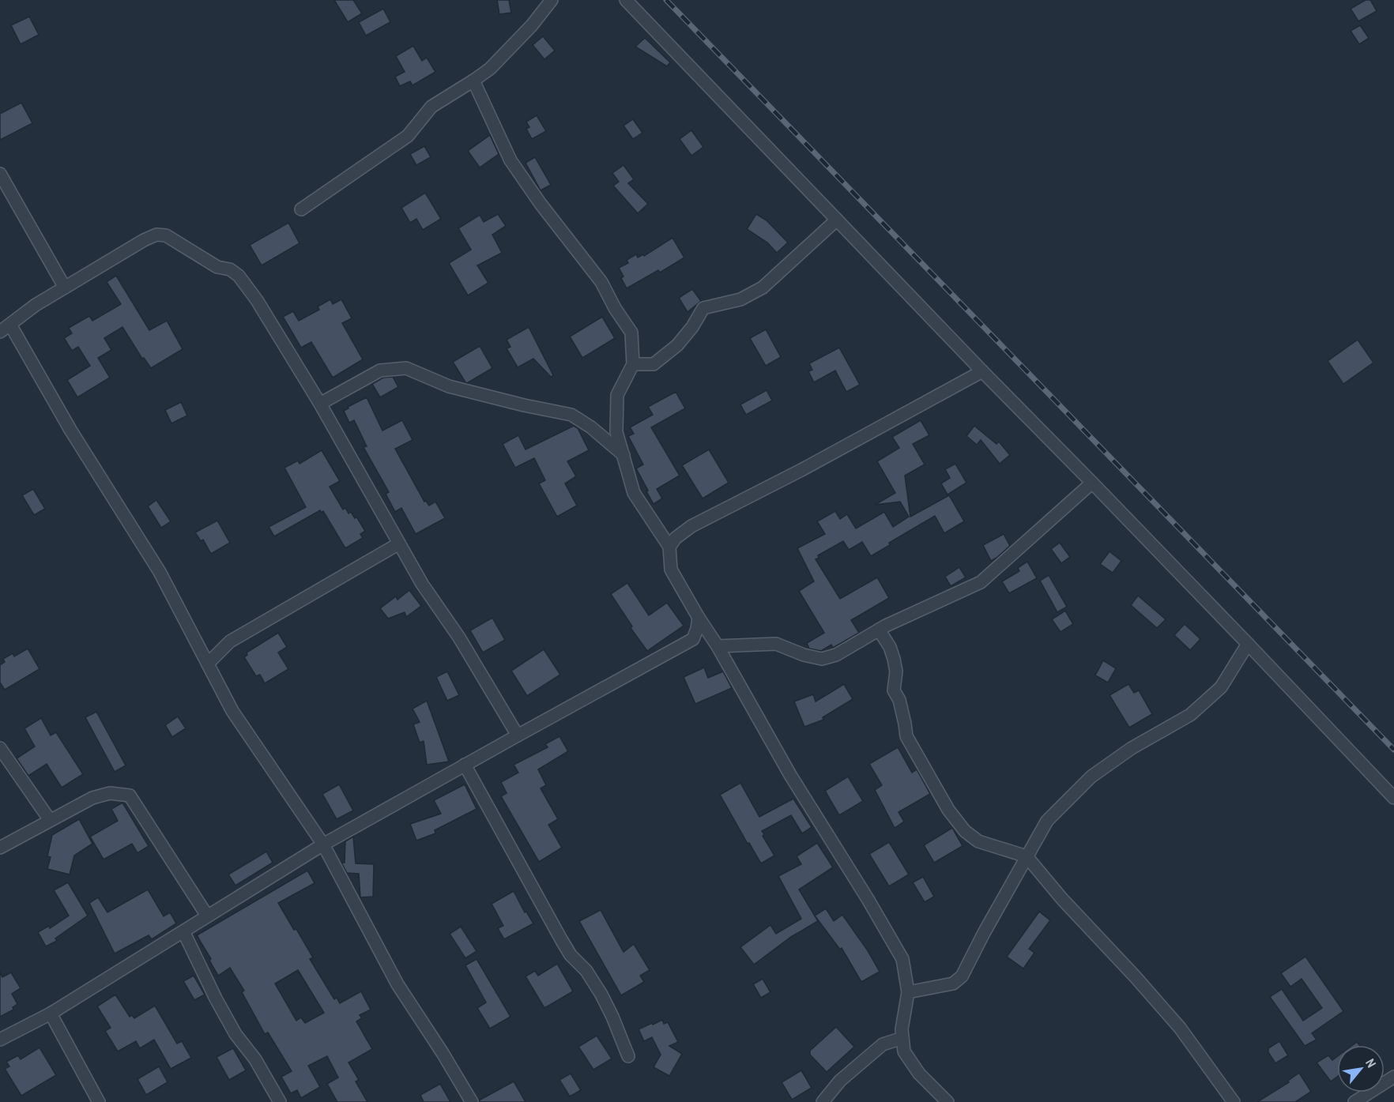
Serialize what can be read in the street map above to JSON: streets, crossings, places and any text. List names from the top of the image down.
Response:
{
  "north": "top right"
}
